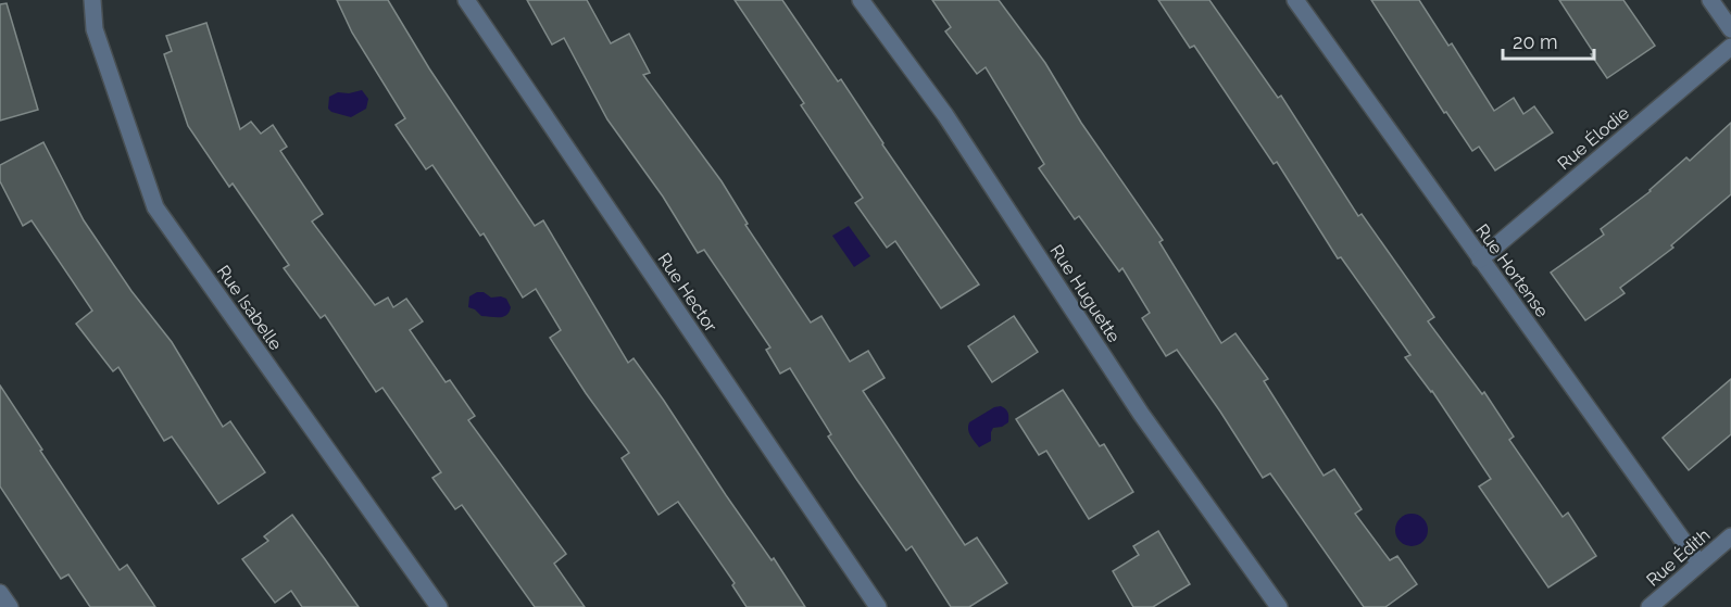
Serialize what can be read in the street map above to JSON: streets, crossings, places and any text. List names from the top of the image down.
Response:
{
  "streets": {
    "street": [
      "Rue Élodie",
      "Rue Hortense",
      "Rue Hector",
      "Rue Huguette",
      "Rue Isabelle",
      "Rue Édith"
    ]
  },
  "crossings": [
    ["Rue Élodie", "Rue Hortense"],
    ["Rue Hortense", "Rue Édith"]
  ],
  "scale_bar": "20 m"
}
